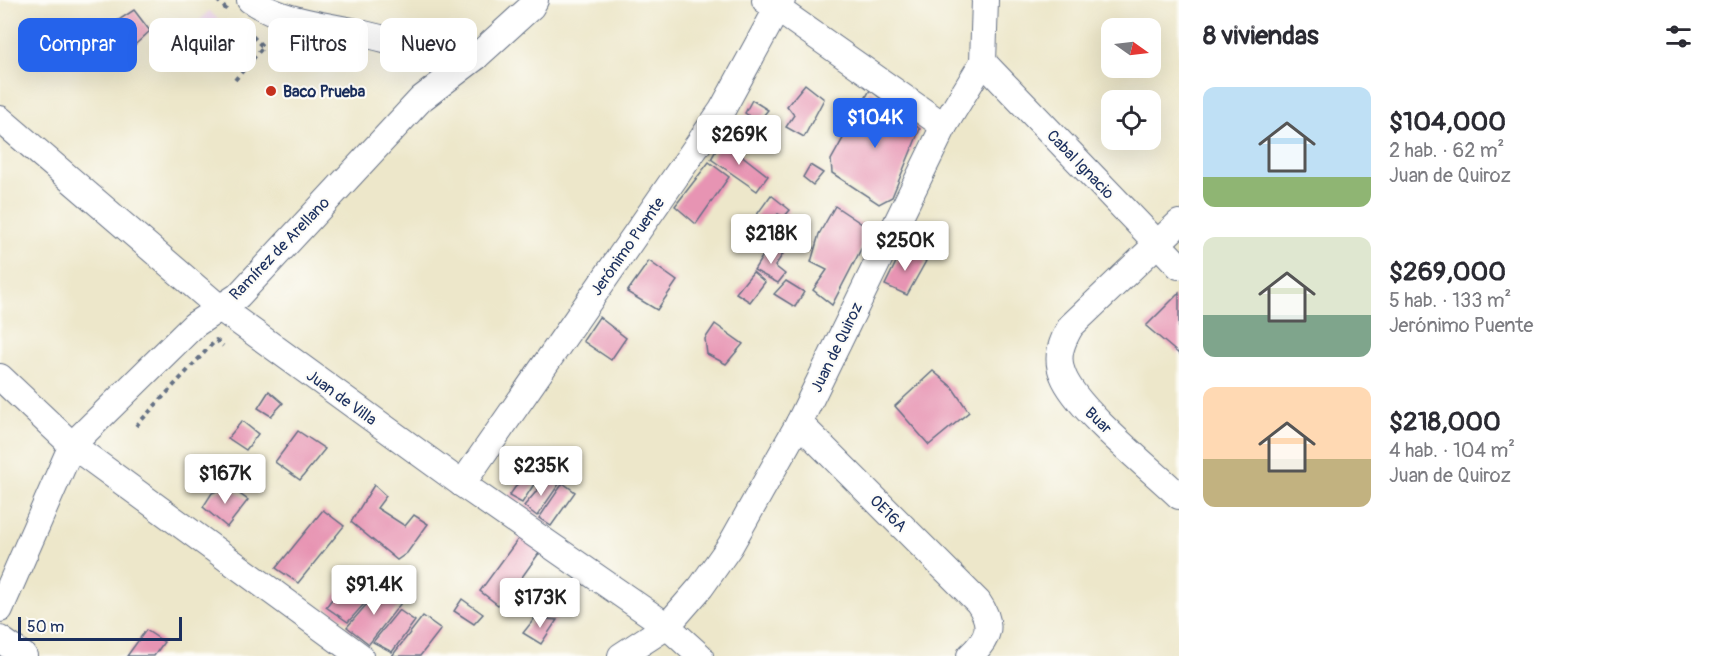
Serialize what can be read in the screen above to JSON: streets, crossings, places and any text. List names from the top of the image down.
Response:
{
  "streets": {
    "street": [
      "Cabal Ignacio",
      "Jerónimo Puente",
      "Ramírez de Arellano",
      "Juan de Quiroz",
      "Juan de Villa",
      "Buar",
      "OE16A"
    ]
  },
  "crossings": [
    ["Cabal Ignacio", "Juan de Quiroz"],
    ["Cabal Ignacio", "Buar"],
    ["Jerónimo Puente", "Juan de Villa"],
    ["Ramírez de Arellano", "Juan de Villa"],
    ["Juan de Quiroz", "Juan de Villa"],
    ["Juan de Quiroz", "OE16A"]
  ],
  "places": ["Baco Prueba"],
  "scale_bar": "50 m",
  "north": "right",
  "page": {
    "heading": "8 viviendas",
    "chip": [
      "Comprar",
      "Alquilar",
      "Filtros",
      "Nuevo"
    ],
    "list": [
      {
        "name": "$104,000",
        "note": "2 hab. · 62 m² · Juan de Quiroz"
      },
      {
        "name": "$269,000",
        "note": "5 hab. · 133 m² · Jerónimo Puente"
      },
      {
        "name": "$218,000",
        "note": "4 hab. · 104 m² · Juan de Quiroz"
      }
    ],
    "price": [
      "$104K",
      "$269K",
      "$218K",
      "$250K",
      "$235K",
      "$167K",
      "$91.4K",
      "$173K"
    ],
    "scale": "50 m"
  }
}
